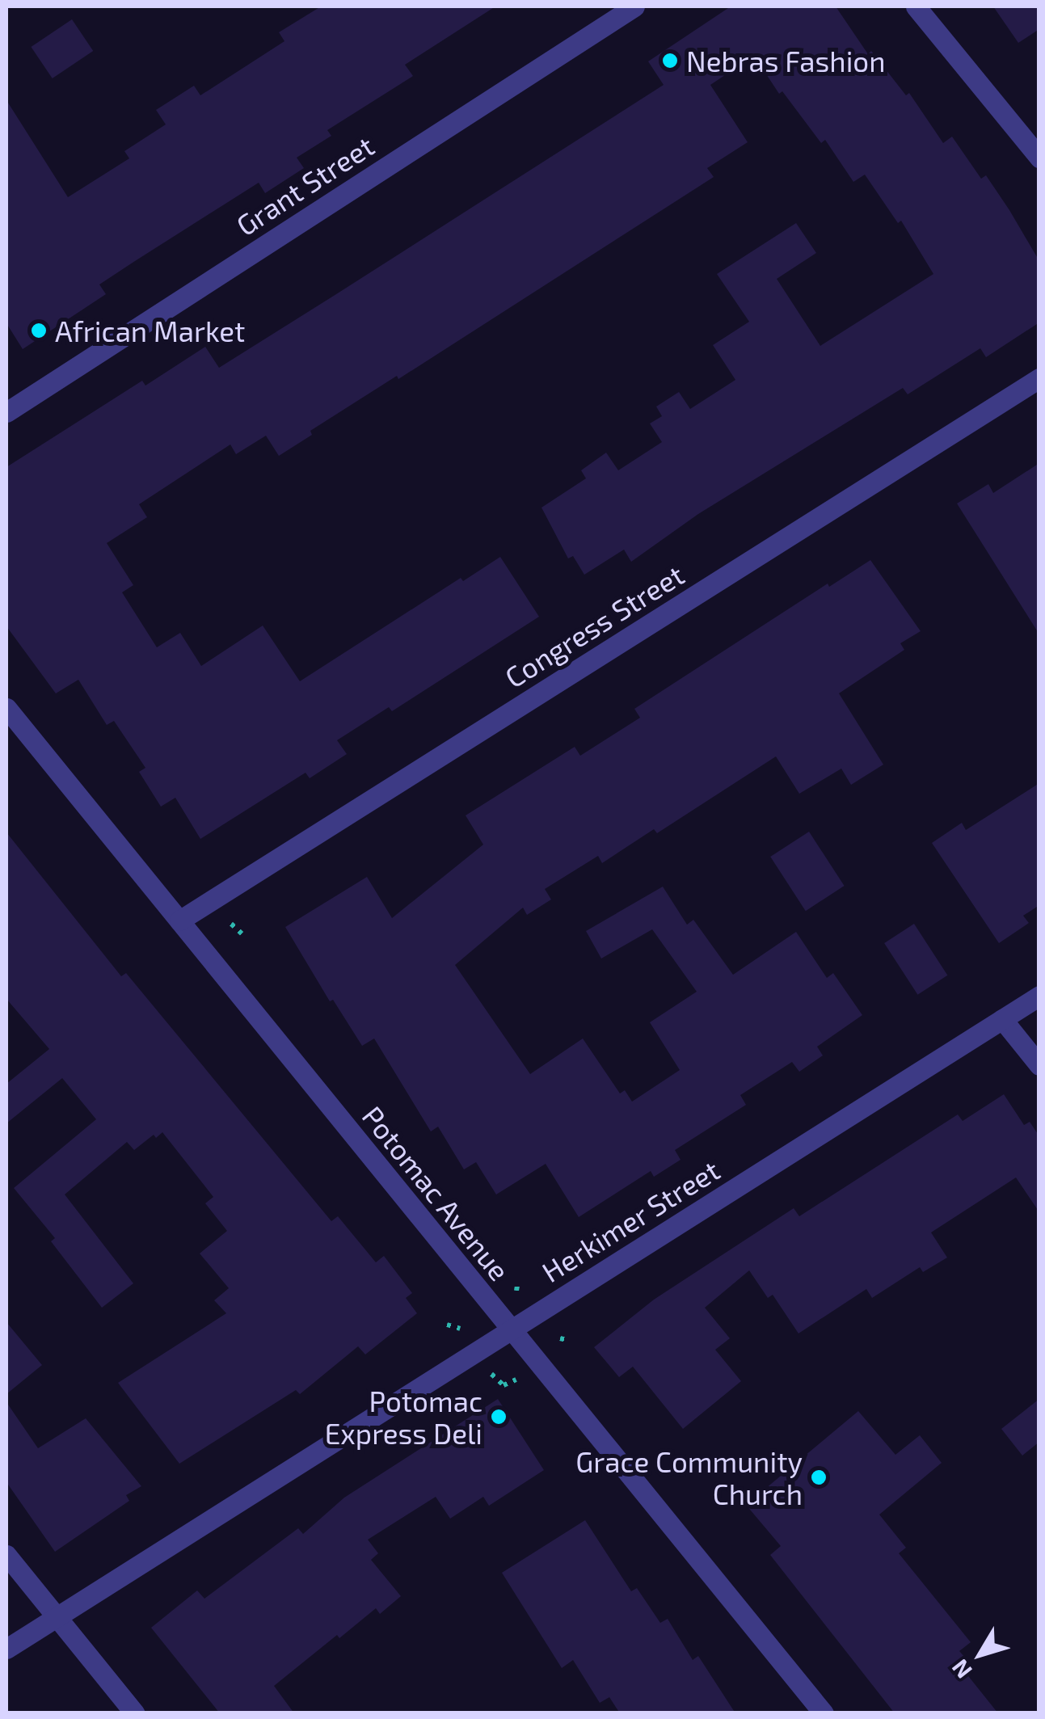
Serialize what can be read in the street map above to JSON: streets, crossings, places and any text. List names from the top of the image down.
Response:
{
  "streets": {
    "street": [
      "Grant Street",
      "Congress Street",
      "Potomac Avenue",
      "Herkimer Street"
    ]
  },
  "crossings": [
    ["Congress Street", "Potomac Avenue"],
    ["Potomac Avenue", "Herkimer Street"]
  ],
  "places": [
    "Nebras Fashion",
    "African Market",
    "Potomac Express Deli",
    "Grace Community Church"
  ],
  "north": "bottom left"
}
